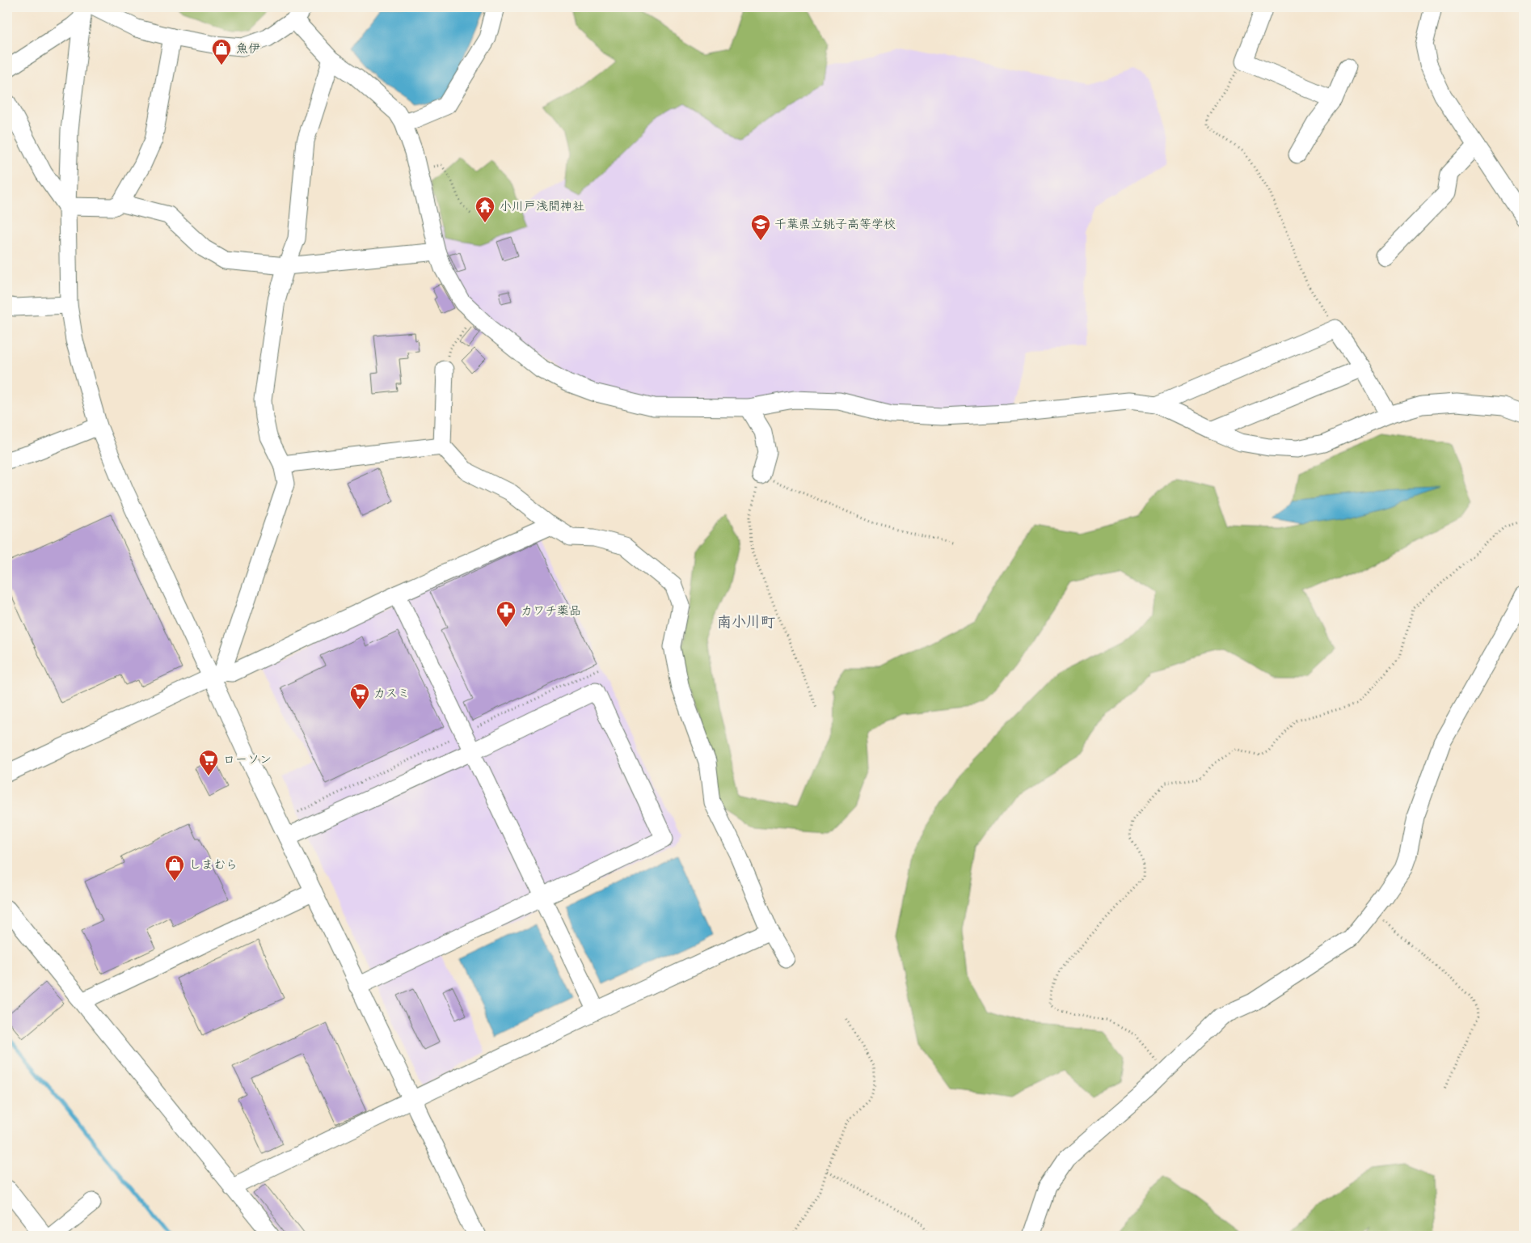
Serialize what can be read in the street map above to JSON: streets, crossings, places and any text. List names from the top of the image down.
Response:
{
  "districts": ["南小川町"],
  "places": {
    "shop": ["魚伊", "しまむら"],
    "temple": ["小川戸浅間神社"],
    "school or university": ["千葉県立銚子高等学校"],
    "pharmacy": ["カワチ薬品"],
    "supermarket": ["カスミ", "ローソン"]
  }
}
